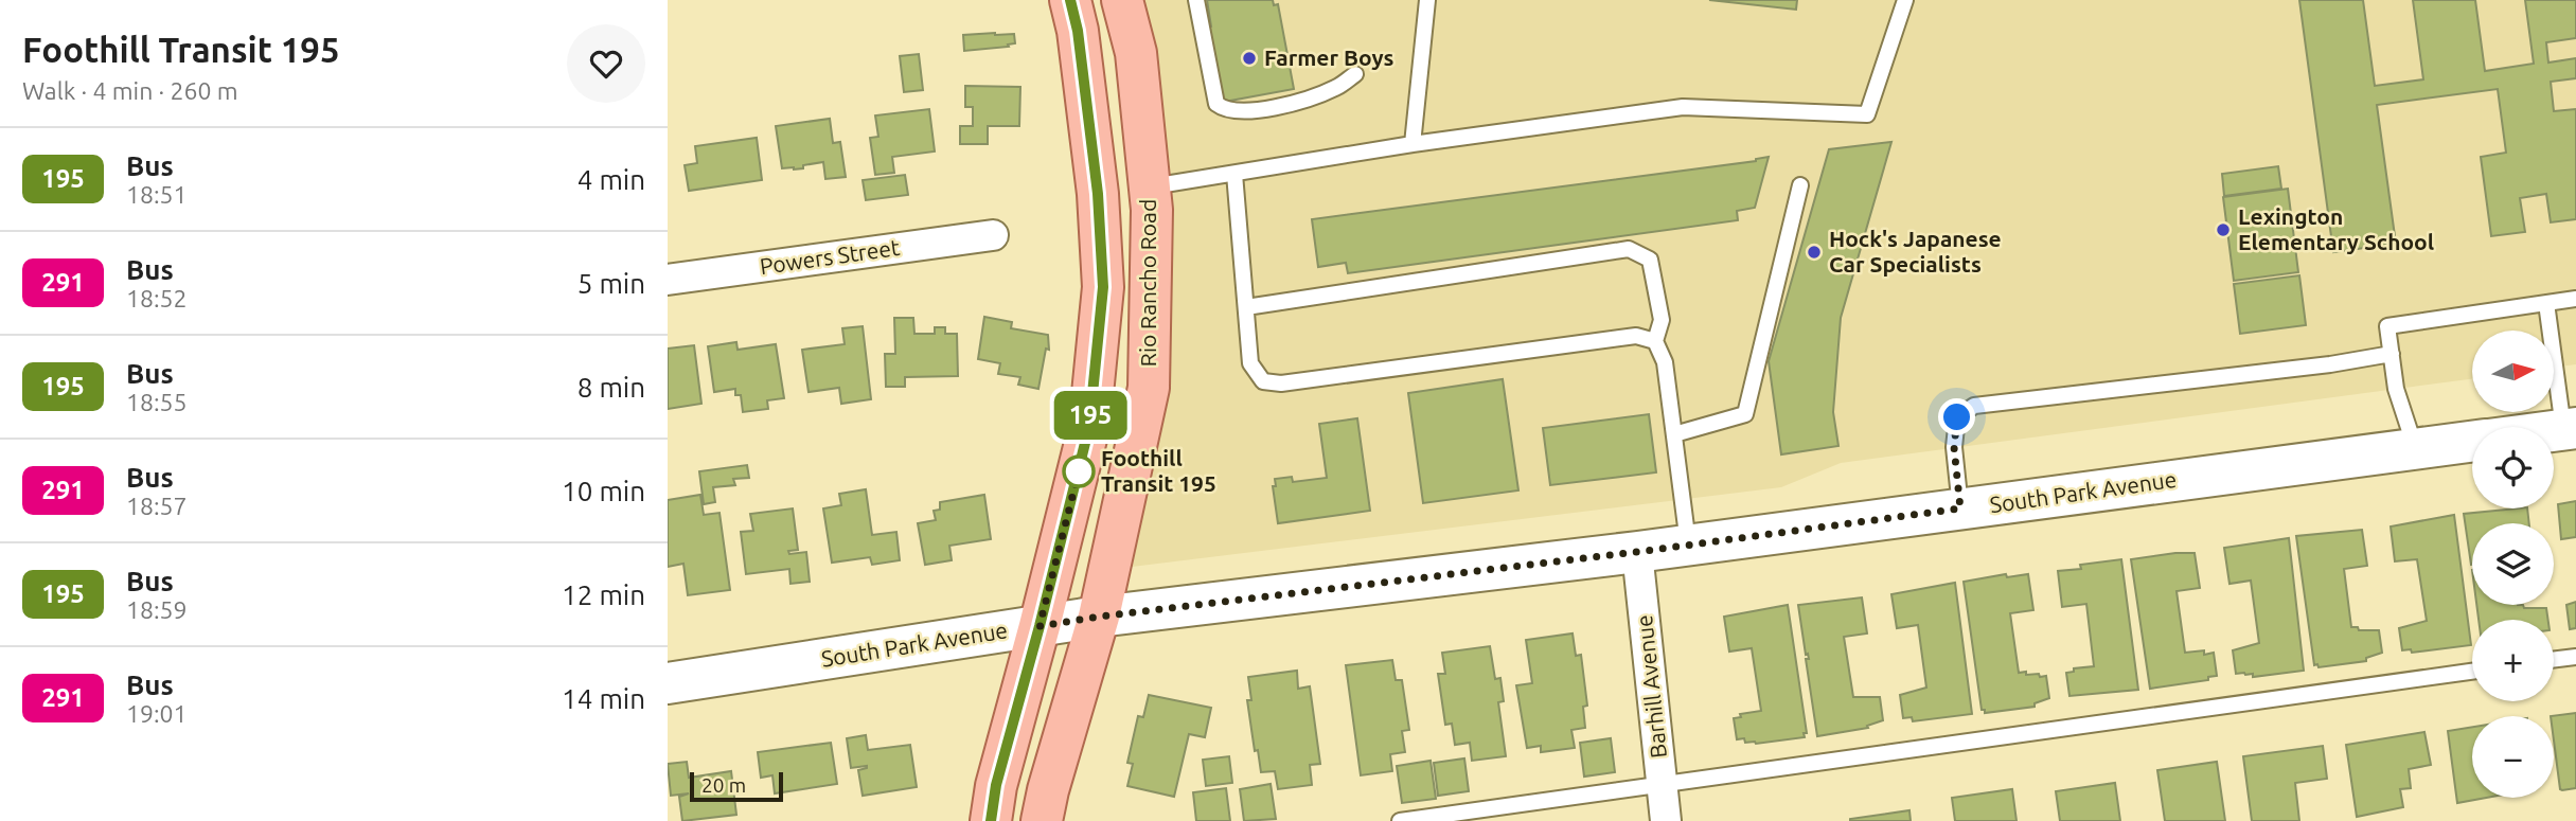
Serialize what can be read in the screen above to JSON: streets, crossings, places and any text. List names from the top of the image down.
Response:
{
  "streets": {
    "main road": ["Rio Rancho Road"],
    "street": ["Powers Street", "South Park Avenue", "Barhill Avenue"]
  },
  "crossings": [
    ["Rio Rancho Road", "South Park Avenue"],
    ["South Park Avenue", "Barhill Avenue"]
  ],
  "places": [
    "Farmer Boys",
    "Lexington Elementary School",
    "Hock's Japanese Car Specialists",
    "Foothill Transit 195"
  ],
  "lines": ["bus line 195"],
  "scale_bar": "20 m",
  "north": "right",
  "page": {
    "heading": ["Foothill Transit 195", "Walk · 4 min · 260 m"],
    "on_map": "195",
    "list": [
      {
        "mark": "195",
        "name": "Bus",
        "note": "18:51",
        "value": "4 min"
      },
      {
        "mark": "291",
        "name": "Bus",
        "note": "18:52",
        "value": "5 min"
      },
      {
        "mark": "195",
        "name": "Bus",
        "note": "18:55",
        "value": "8 min"
      },
      {
        "mark": "291",
        "name": "Bus",
        "note": "18:57",
        "value": "10 min"
      },
      {
        "mark": "195",
        "name": "Bus",
        "note": "18:59",
        "value": "12 min"
      },
      {
        "mark": "291",
        "name": "Bus",
        "note": "19:01",
        "value": "14 min"
      }
    ],
    "map_buttons": ["+", "−"],
    "scale": "20 m"
  }
}
